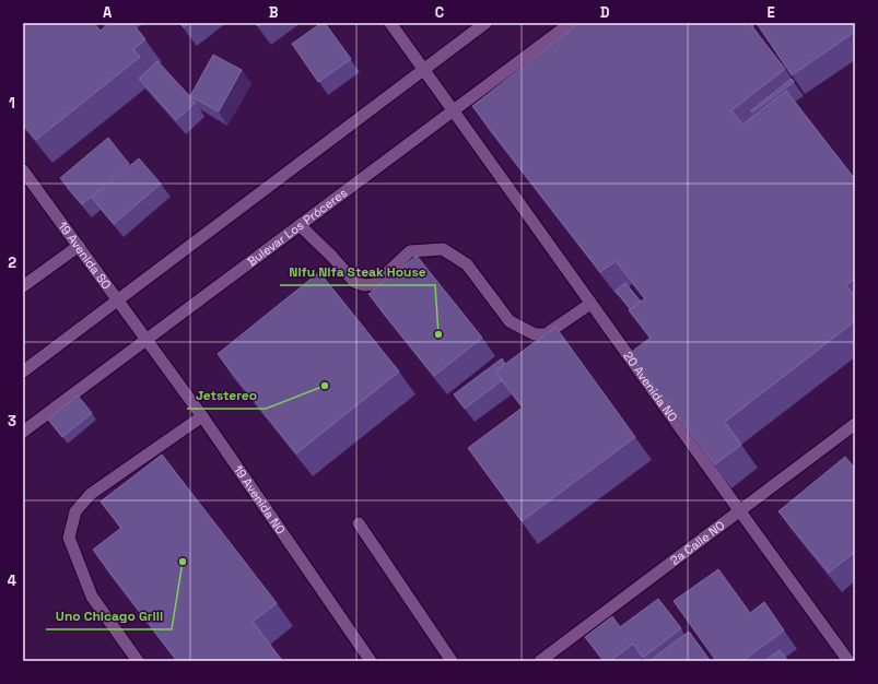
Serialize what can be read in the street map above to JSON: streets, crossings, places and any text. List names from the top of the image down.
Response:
{
  "streets": {
    "street": [
      "Bulevar Los Próceres",
      "19 Avenida SO",
      "20 Avenida NO",
      "19 Avenida NO",
      "2a Calle NO"
    ]
  },
  "crossings": [
    ["Bulevar Los Próceres", "19 Avenida SO"],
    ["Bulevar Los Próceres", "20 Avenida NO"],
    ["Bulevar Los Próceres", "19 Avenida NO"],
    ["19 Avenida SO", "19 Avenida NO"],
    ["20 Avenida NO", "2a Calle NO"]
  ],
  "places": ["Nifu Nifa Steak House", "Jetstereo", "Uno Chicago Grill"],
  "grid": {
    "columns": [
      "A",
      "B",
      "C",
      "D",
      "E"
    ],
    "rows": [
      "1",
      "2",
      "3",
      "4"
    ]
  }
}
